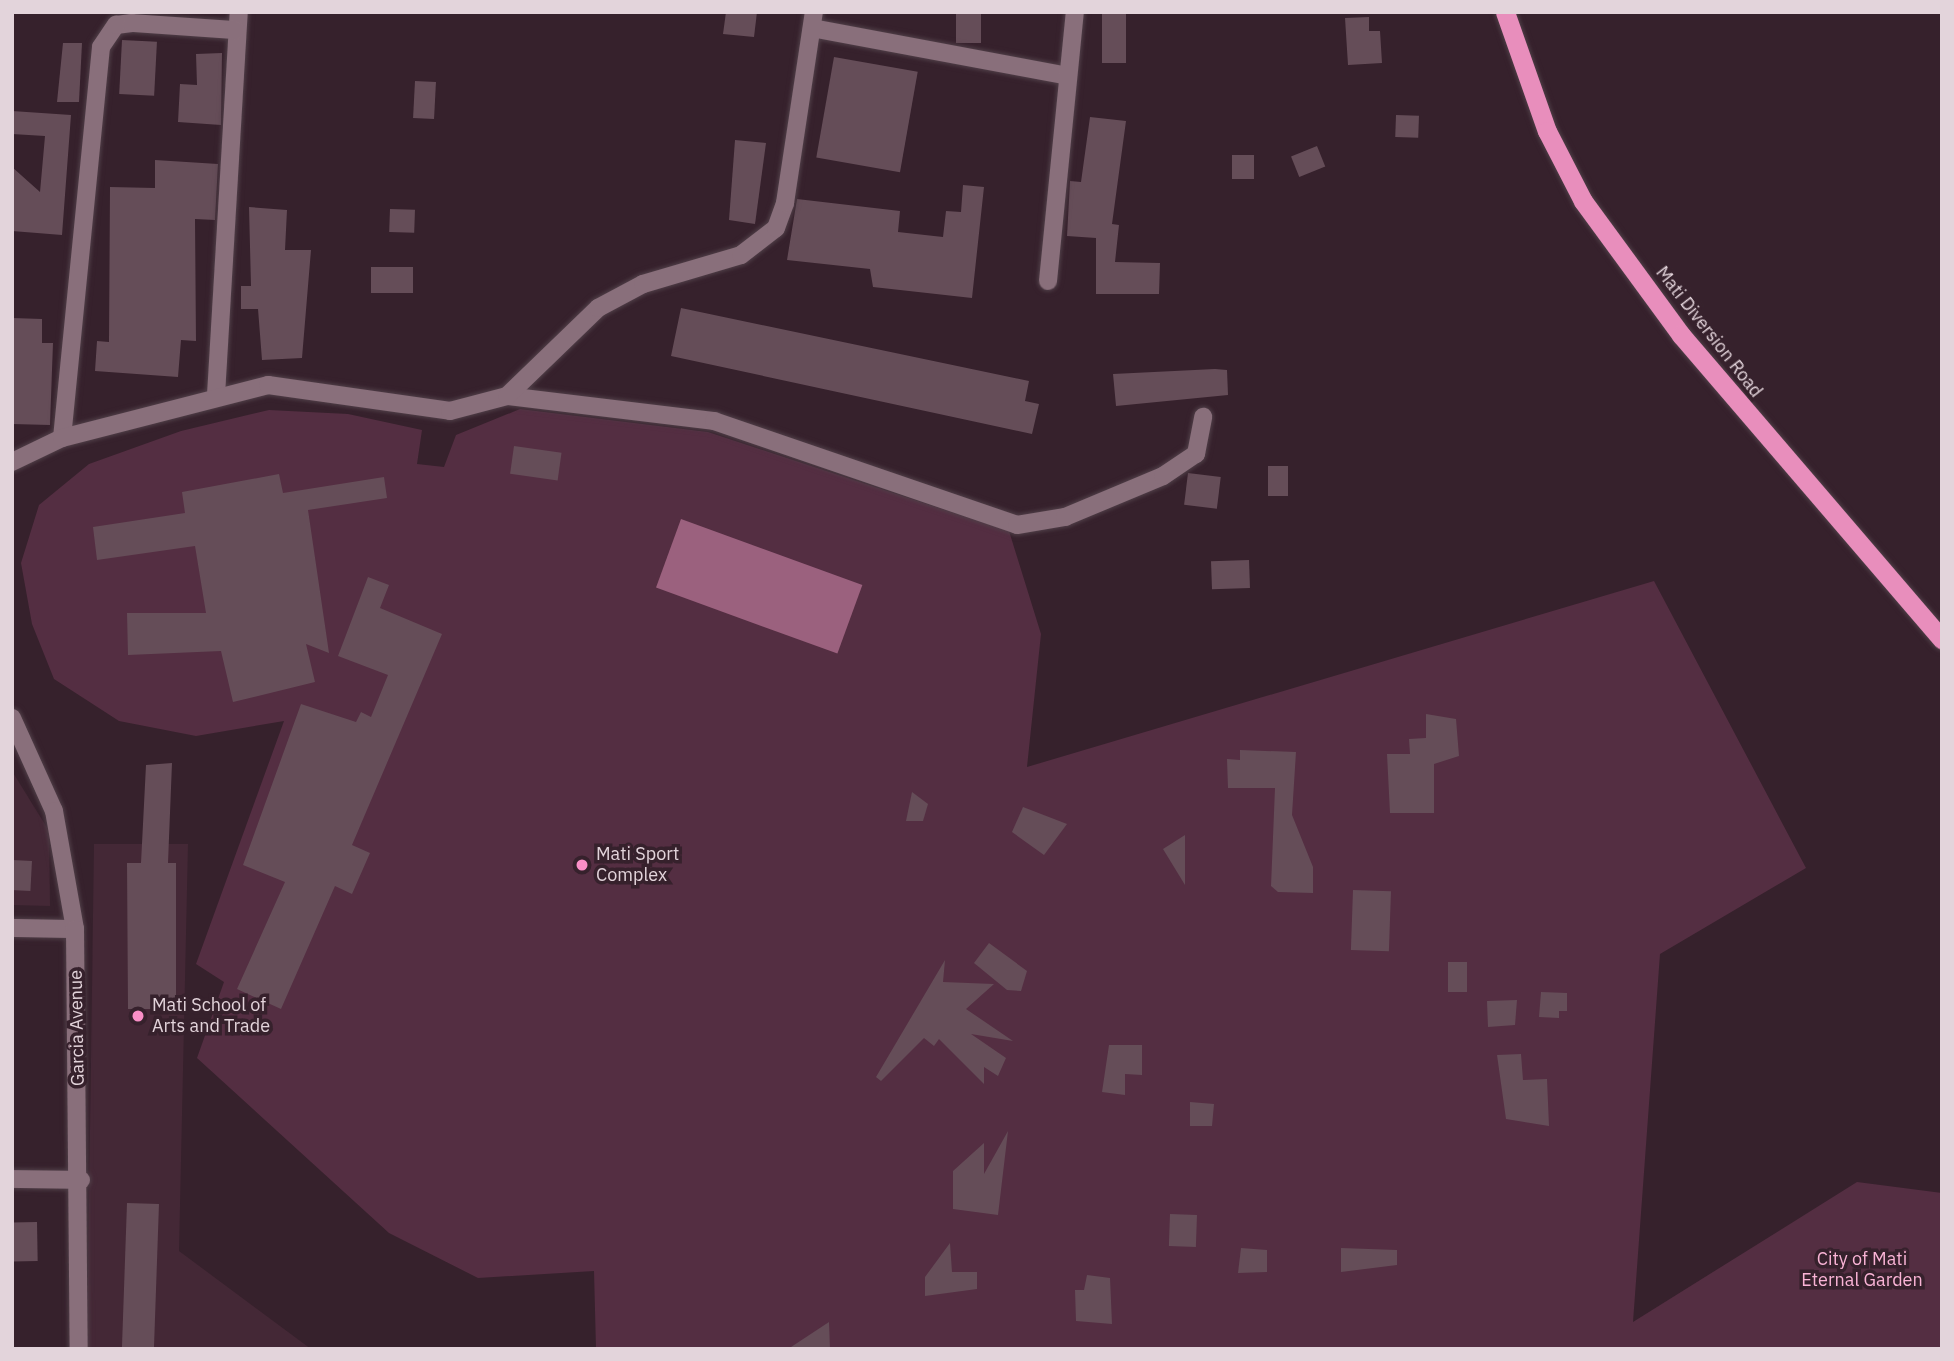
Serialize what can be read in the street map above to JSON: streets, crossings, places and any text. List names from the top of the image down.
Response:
{
  "streets": {
    "highway": ["Mati Diversion Road"],
    "street": ["Garcia Avenue"]
  },
  "parks": ["City of Mati Eternal Garden"],
  "places": ["Mati Sport Complex", "Mati School of Arts and Trade"]
}
